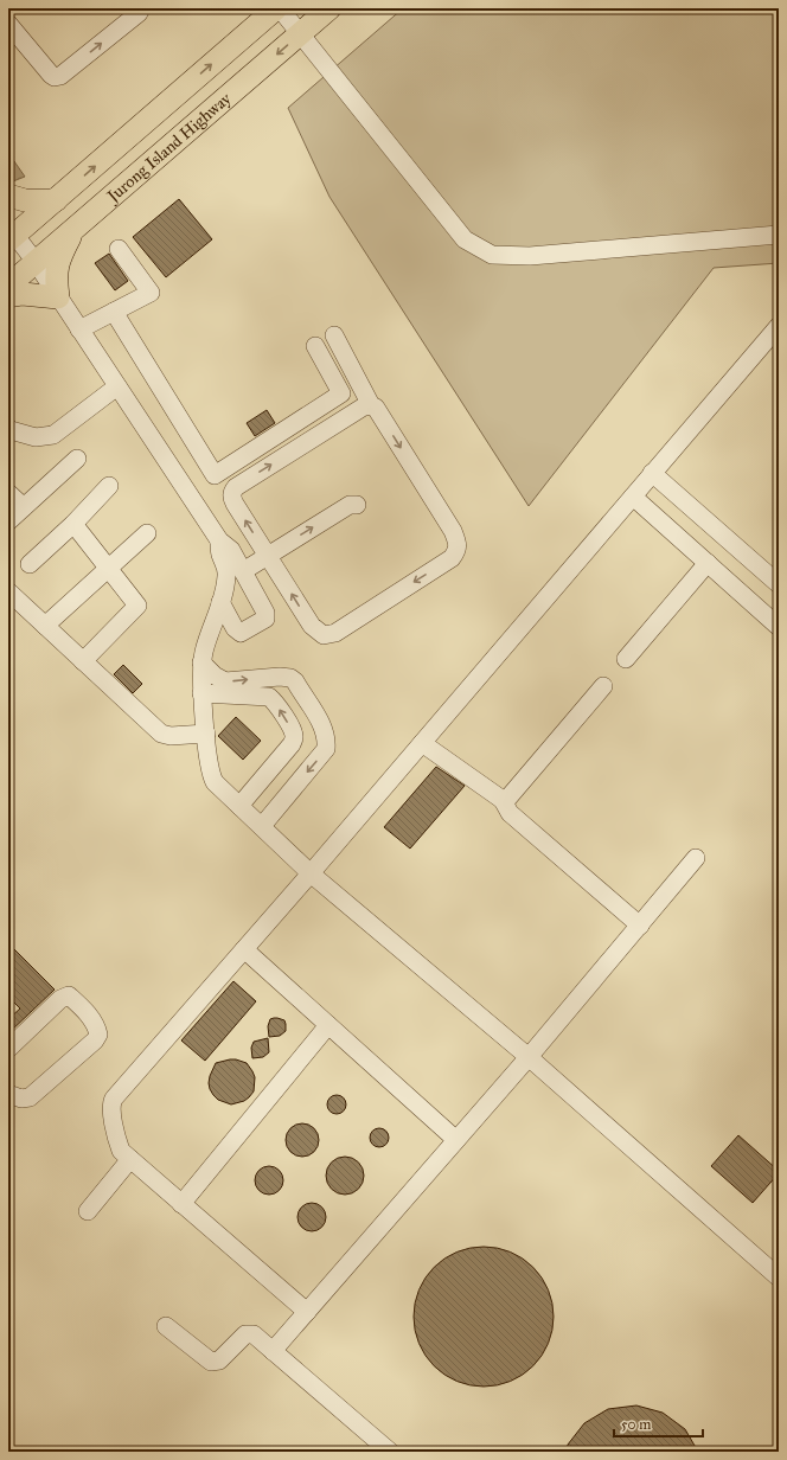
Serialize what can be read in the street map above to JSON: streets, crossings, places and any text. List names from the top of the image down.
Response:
{
  "streets": {
    "main road": ["Jurong Island Highway"]
  },
  "scale_bar": "50 m"
}
